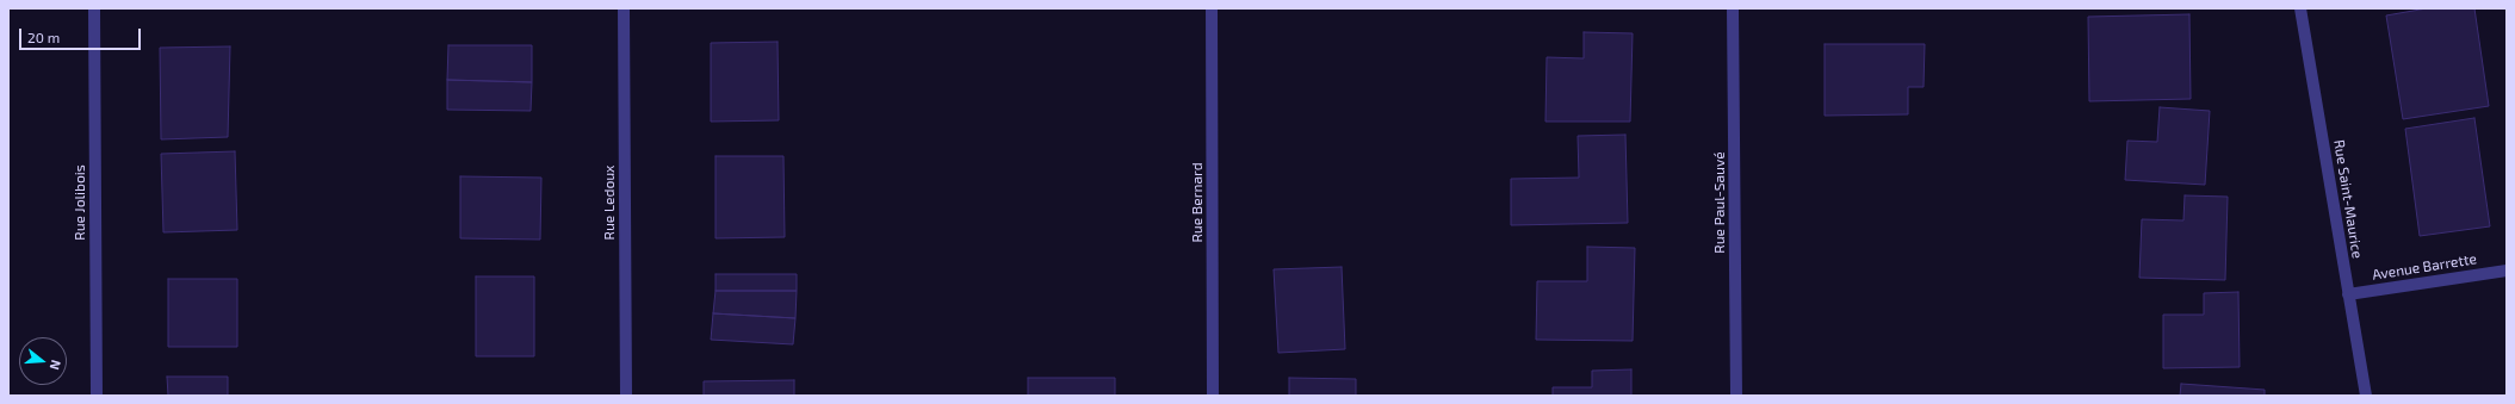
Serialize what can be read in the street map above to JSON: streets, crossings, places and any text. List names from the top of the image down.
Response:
{
  "streets": {
    "street": [
      "Rue Saint-Maurice",
      "Rue Jolibois",
      "Rue Ledoux",
      "Rue Bernard",
      "Rue Paul-Sauvé",
      "Avenue Barrette"
    ]
  },
  "crossings": [
    ["Rue Saint-Maurice", "Avenue Barrette"]
  ],
  "scale_bar": "20 m",
  "north": "right"
}
